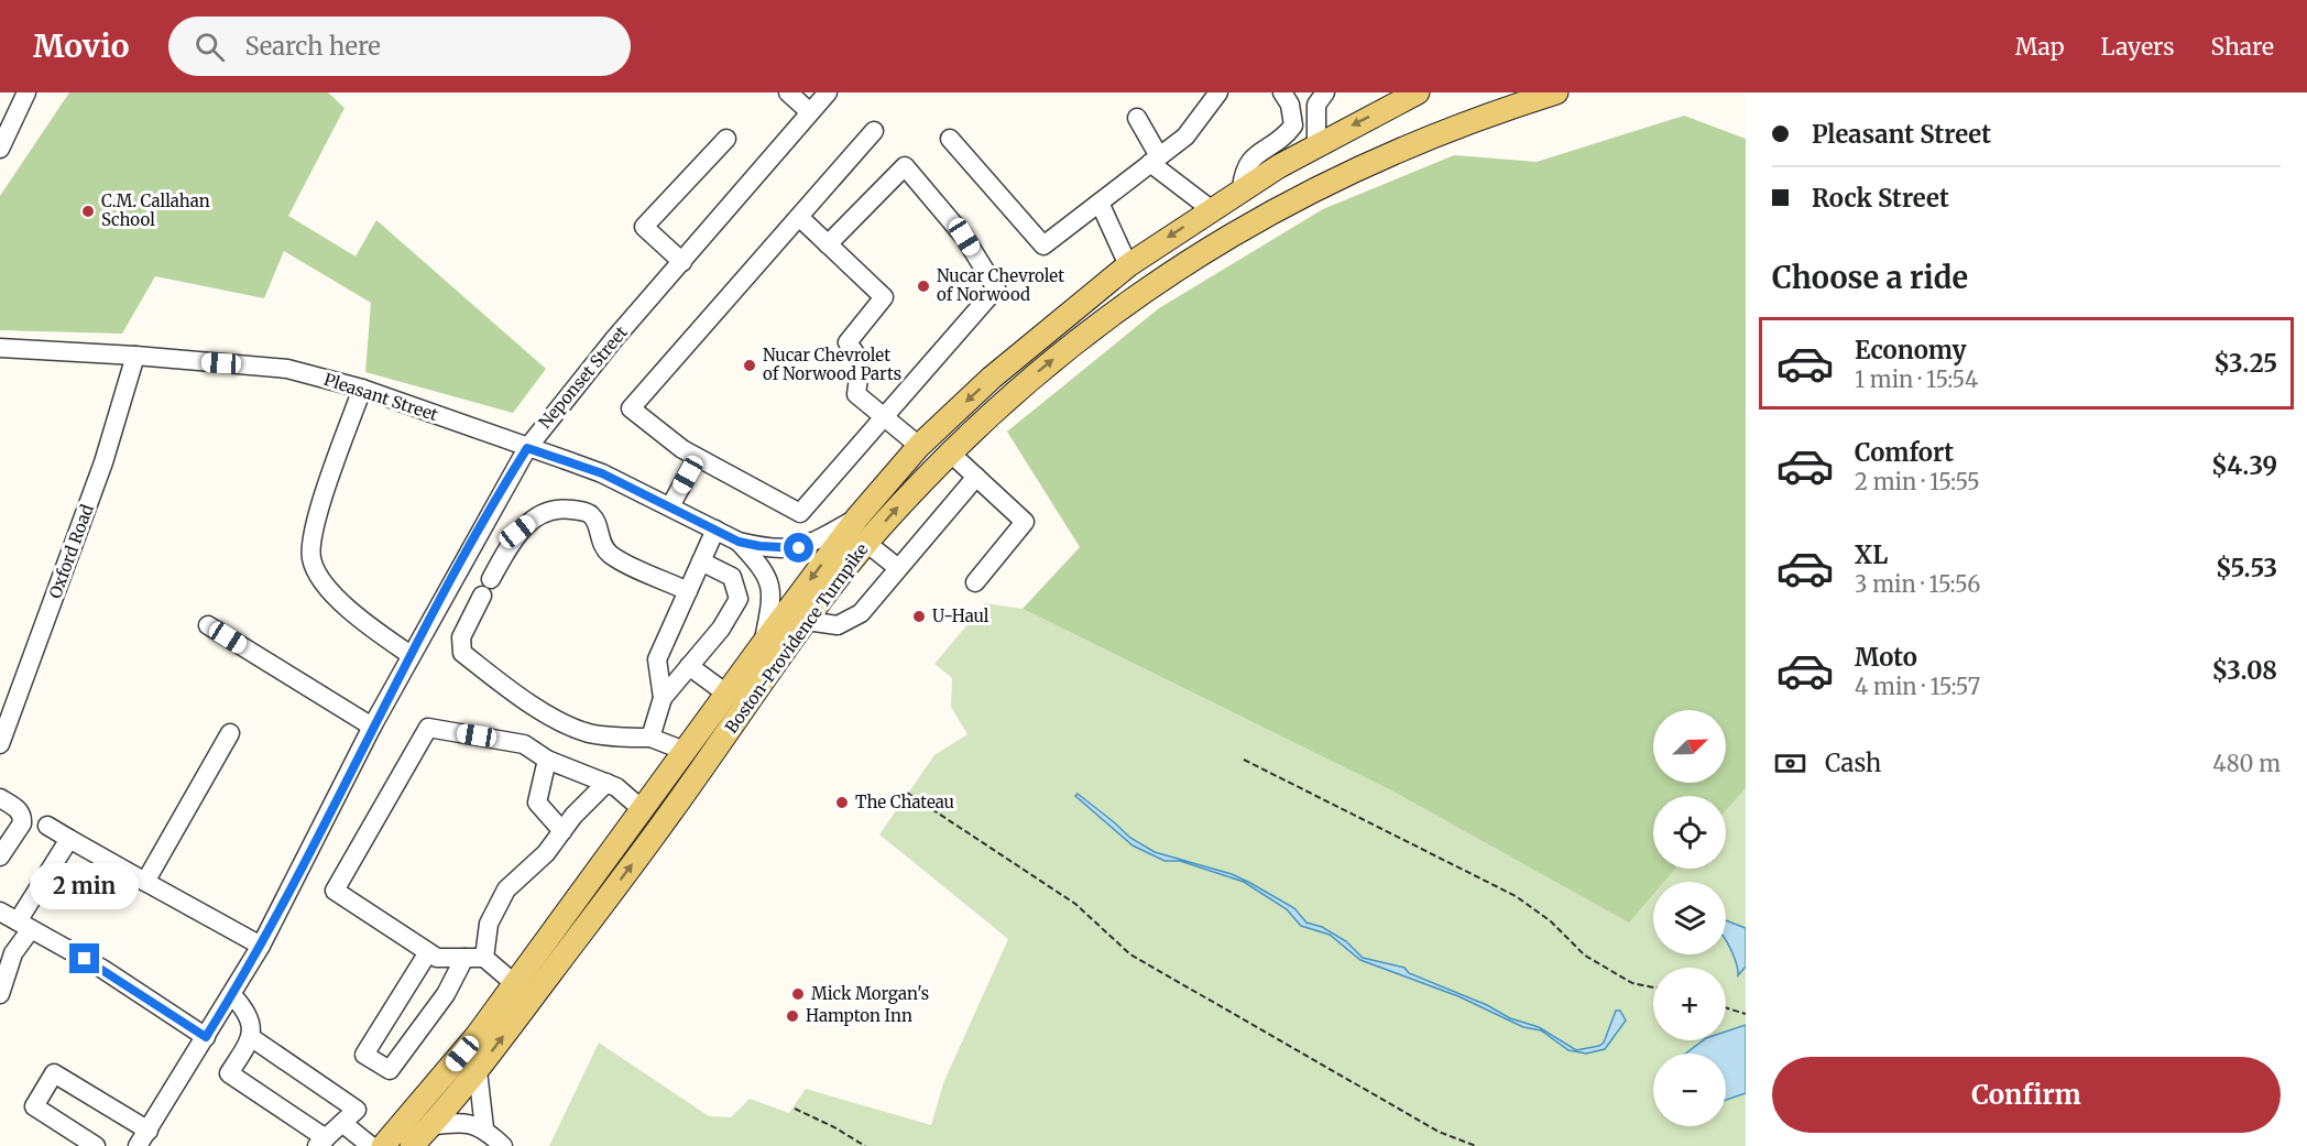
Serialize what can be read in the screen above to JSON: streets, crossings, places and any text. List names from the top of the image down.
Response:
{
  "streets": {
    "main road": ["Boston-Providence Turnpike"],
    "street": ["Neponset Street", "Pleasant Street", "Oxford Road"]
  },
  "crossings": [
    ["Neponset Street", "Pleasant Street"],
    ["Pleasant Street", "Oxford Road"],
    ["Pleasant Street", "Boston-Providence Turnpike"]
  ],
  "places": [
    "C.M. Callahan School",
    "Nucar Chevrolet of Norwood",
    "Nucar Chevrolet of Norwood Parts",
    "U-Haul",
    "The Chateau",
    "Mick Morgan's",
    "Hampton Inn"
  ],
  "north": "top right",
  "page": {
    "header": "Movio",
    "search": "Search here",
    "nav": ["Map", "Layers", "Share"],
    "banner": ["Pleasant Street", "Rock Street"],
    "heading": "Choose a ride",
    "list": [
      {
        "name": "Economy",
        "note": "1 min · 15:54",
        "value": "$3.25"
      },
      {
        "name": "Comfort",
        "note": "2 min · 15:55",
        "value": "$4.39"
      },
      {
        "name": "XL",
        "note": "3 min · 15:56",
        "value": "$5.53"
      },
      {
        "name": "Moto",
        "note": "4 min · 15:57",
        "value": "$3.08"
      }
    ],
    "map_buttons": ["+", "−"],
    "pay": ["Cash", "480 m"],
    "bubble": "2 min",
    "buttons": "Confirm"
  }
}
